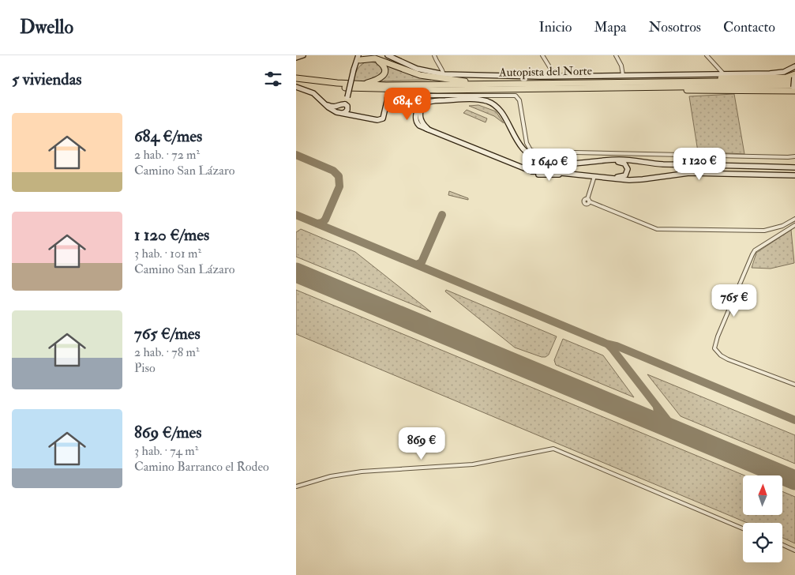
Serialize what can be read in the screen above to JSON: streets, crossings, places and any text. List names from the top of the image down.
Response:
{
  "streets": {
    "highway": ["Autopista del Norte"]
  },
  "north": "top",
  "page": {
    "header": "Dwello",
    "nav": [
      "Inicio",
      "Mapa",
      "Nosotros",
      "Contacto"
    ],
    "heading": "5 viviendas",
    "price": [
      "684 €",
      "1 120 €",
      "1 640 €",
      "765 €",
      "869 €"
    ],
    "list": [
      {
        "name": "684 €/mes",
        "note": "2 hab. · 72 m² · Camino San Lázaro"
      },
      {
        "name": "1 120 €/mes",
        "note": "3 hab. · 101 m² · Camino San Lázaro"
      },
      {
        "name": "765 €/mes",
        "note": "2 hab. · 78 m² · Piso"
      },
      {
        "name": "869 €/mes",
        "note": "3 hab. · 74 m² · Camino Barranco el Rodeo"
      }
    ]
  }
}
